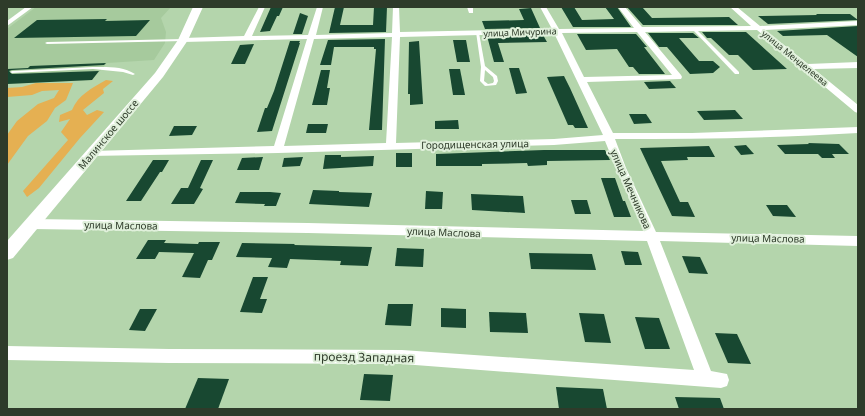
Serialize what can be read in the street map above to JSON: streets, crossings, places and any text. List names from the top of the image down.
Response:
{
  "streets": {
    "main road": ["Малинское шоссе"],
    "street": [
      "улица Мичурина",
      "улица Менделеева",
      "Городищенская улица",
      "улица Мечникова",
      "улица Маслова",
      "проезд Западная"
    ]
  },
  "crossings": [
    ["улица Мичурина", "улица Менделеева"],
    ["улица Мичурина", "Малинское шоссе"],
    ["улица Мичурина", "улица Мечникова"],
    ["Малинское шоссе", "Городищенская улица"],
    ["Малинское шоссе", "улица Маслова"],
    ["Городищенская улица", "улица Мечникова"],
    ["улица Мечникова", "улица Маслова"],
    ["улица Мечникова", "проезд Западная"]
  ]
}
